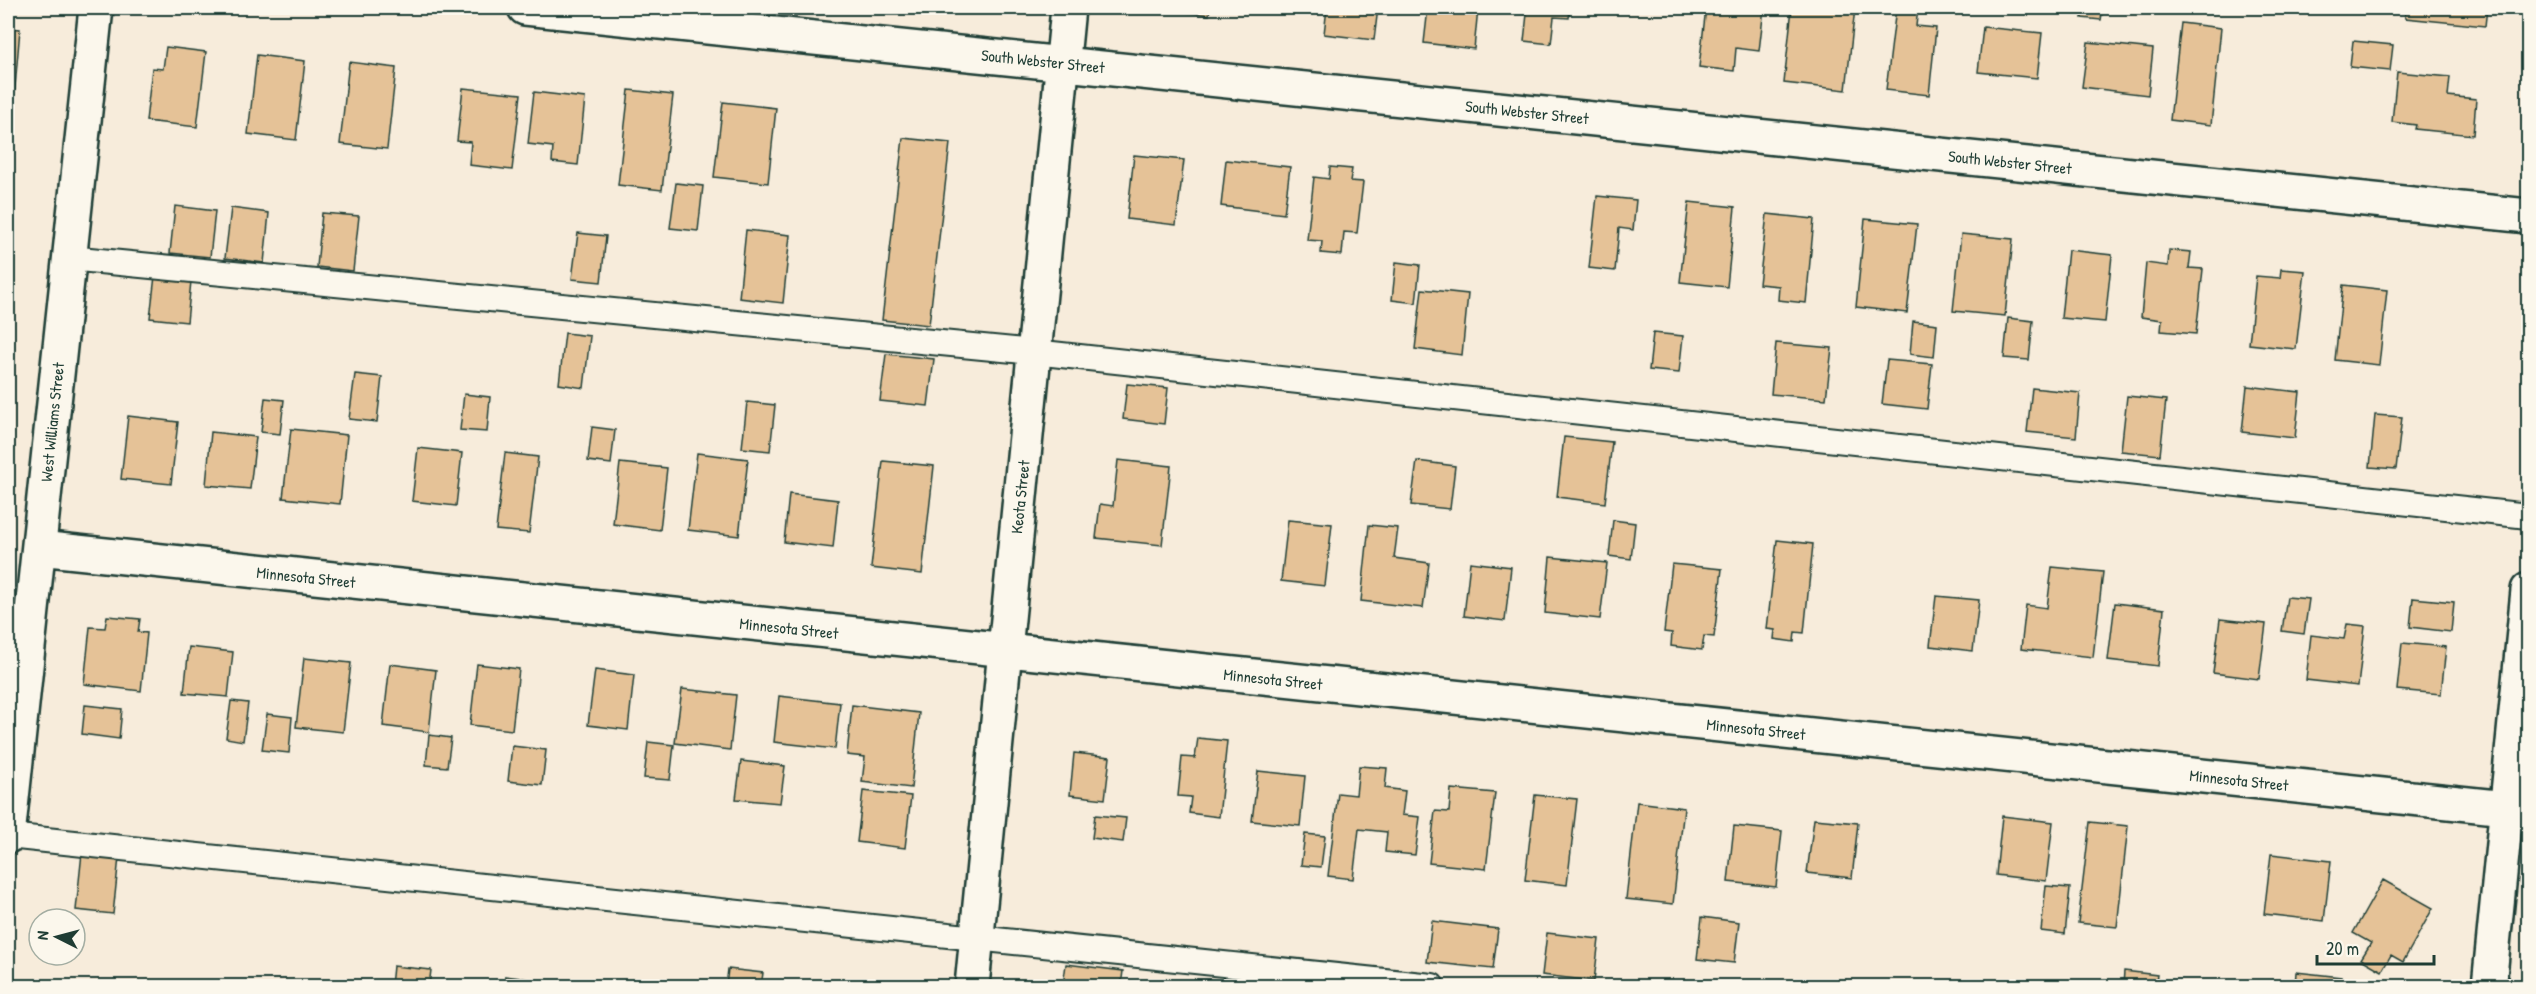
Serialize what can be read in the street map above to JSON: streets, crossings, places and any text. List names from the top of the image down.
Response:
{
  "streets": {
    "street": [
      "South Webster Street",
      "West Williams Street",
      "Keota Street",
      "Minnesota Street"
    ]
  },
  "crossings": [
    ["South Webster Street", "Keota Street"],
    ["West Williams Street", "Minnesota Street"],
    ["Keota Street", "Minnesota Street"]
  ],
  "scale_bar": "20 m",
  "north": "left"
}
